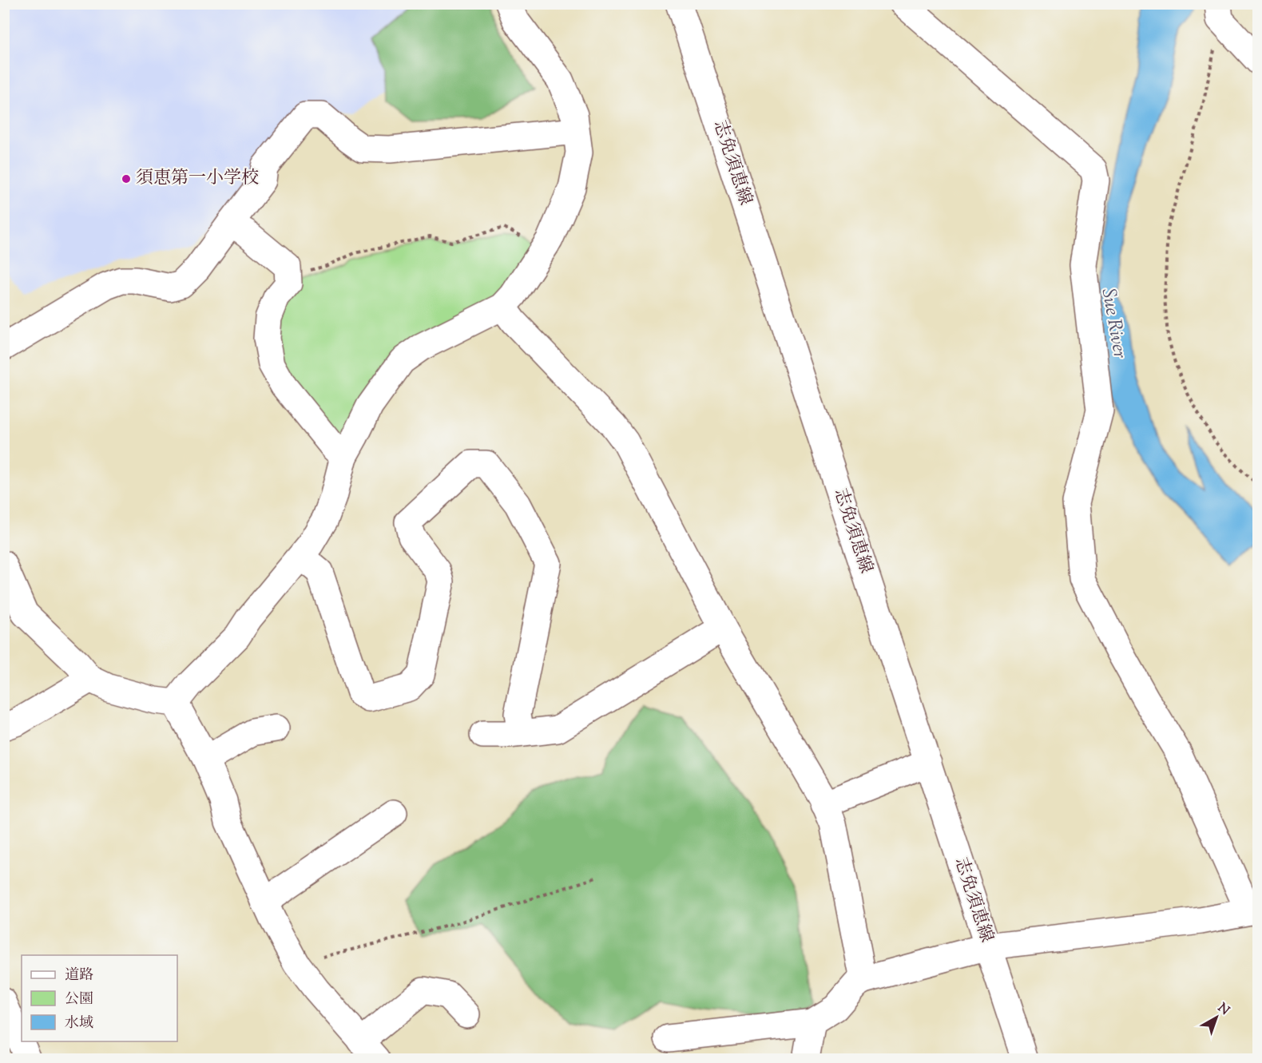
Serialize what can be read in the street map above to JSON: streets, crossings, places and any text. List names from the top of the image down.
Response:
{
  "streets": {
    "street": ["志免須恵線"]
  },
  "water": ["Sue River"],
  "places": ["須恵第一小学校"],
  "legend": ["道路", "公園", "水域"],
  "north": "top right"
}
